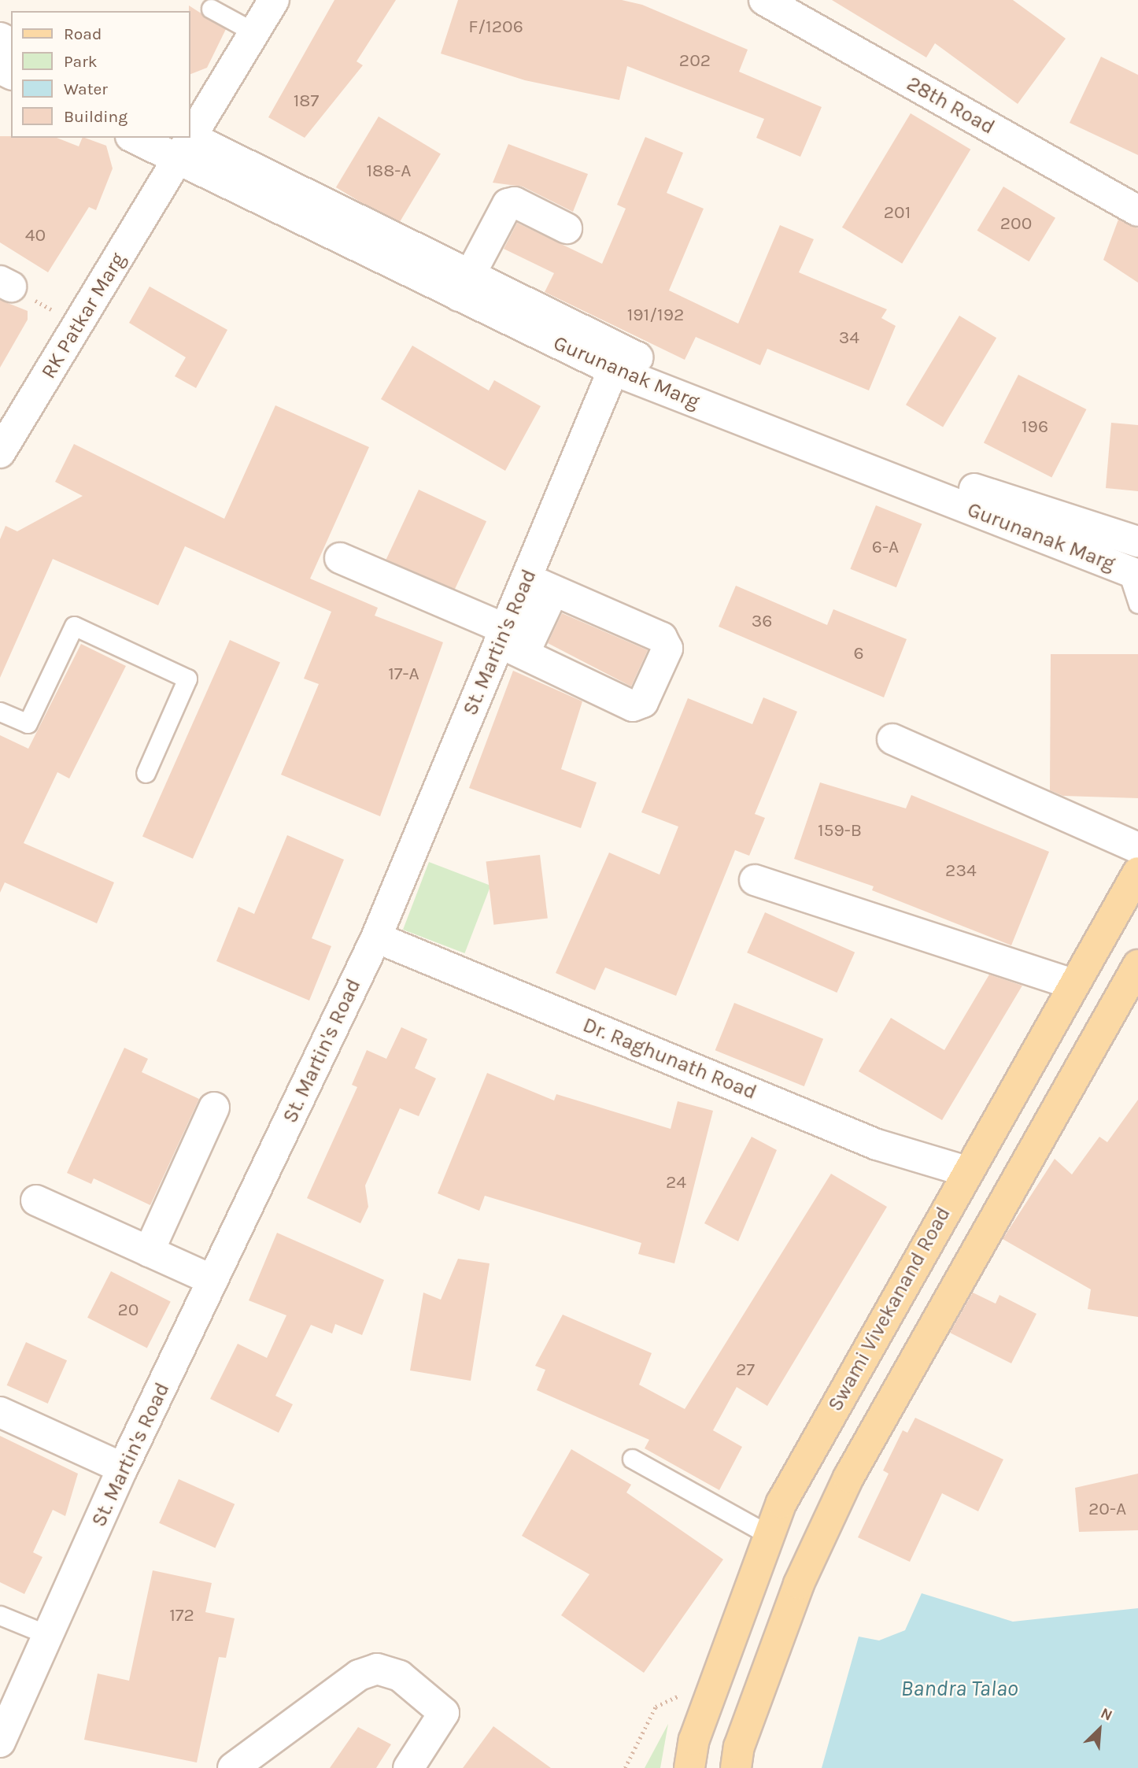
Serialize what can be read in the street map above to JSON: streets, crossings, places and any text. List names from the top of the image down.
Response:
{
  "streets": {
    "main road": ["Swami Vivekanand Road"],
    "street": [
      "28th Road",
      "RK Patkar Marg",
      "Gurunanak Marg",
      "St. Martin's Road",
      "Dr. Raghunath Road"
    ]
  },
  "crossings": [
    ["RK Patkar Marg", "Gurunanak Marg"],
    ["Gurunanak Marg", "St. Martin's Road"],
    ["St. Martin's Road", "Dr. Raghunath Road"],
    ["Dr. Raghunath Road", "Swami Vivekanand Road"]
  ],
  "water": ["Bandra Talao"],
  "house_numbers": [
    "F/1206",
    "202",
    "187",
    "188-A",
    "201",
    "200",
    "40",
    "191/192",
    "34",
    "196",
    "6-A",
    "36",
    "6",
    "17-A",
    "159-B",
    "234",
    "24",
    "20",
    "27",
    "20-A",
    "172"
  ],
  "legend": [
    "Road",
    "Park",
    "Water",
    "Building"
  ],
  "north": "top right"
}
